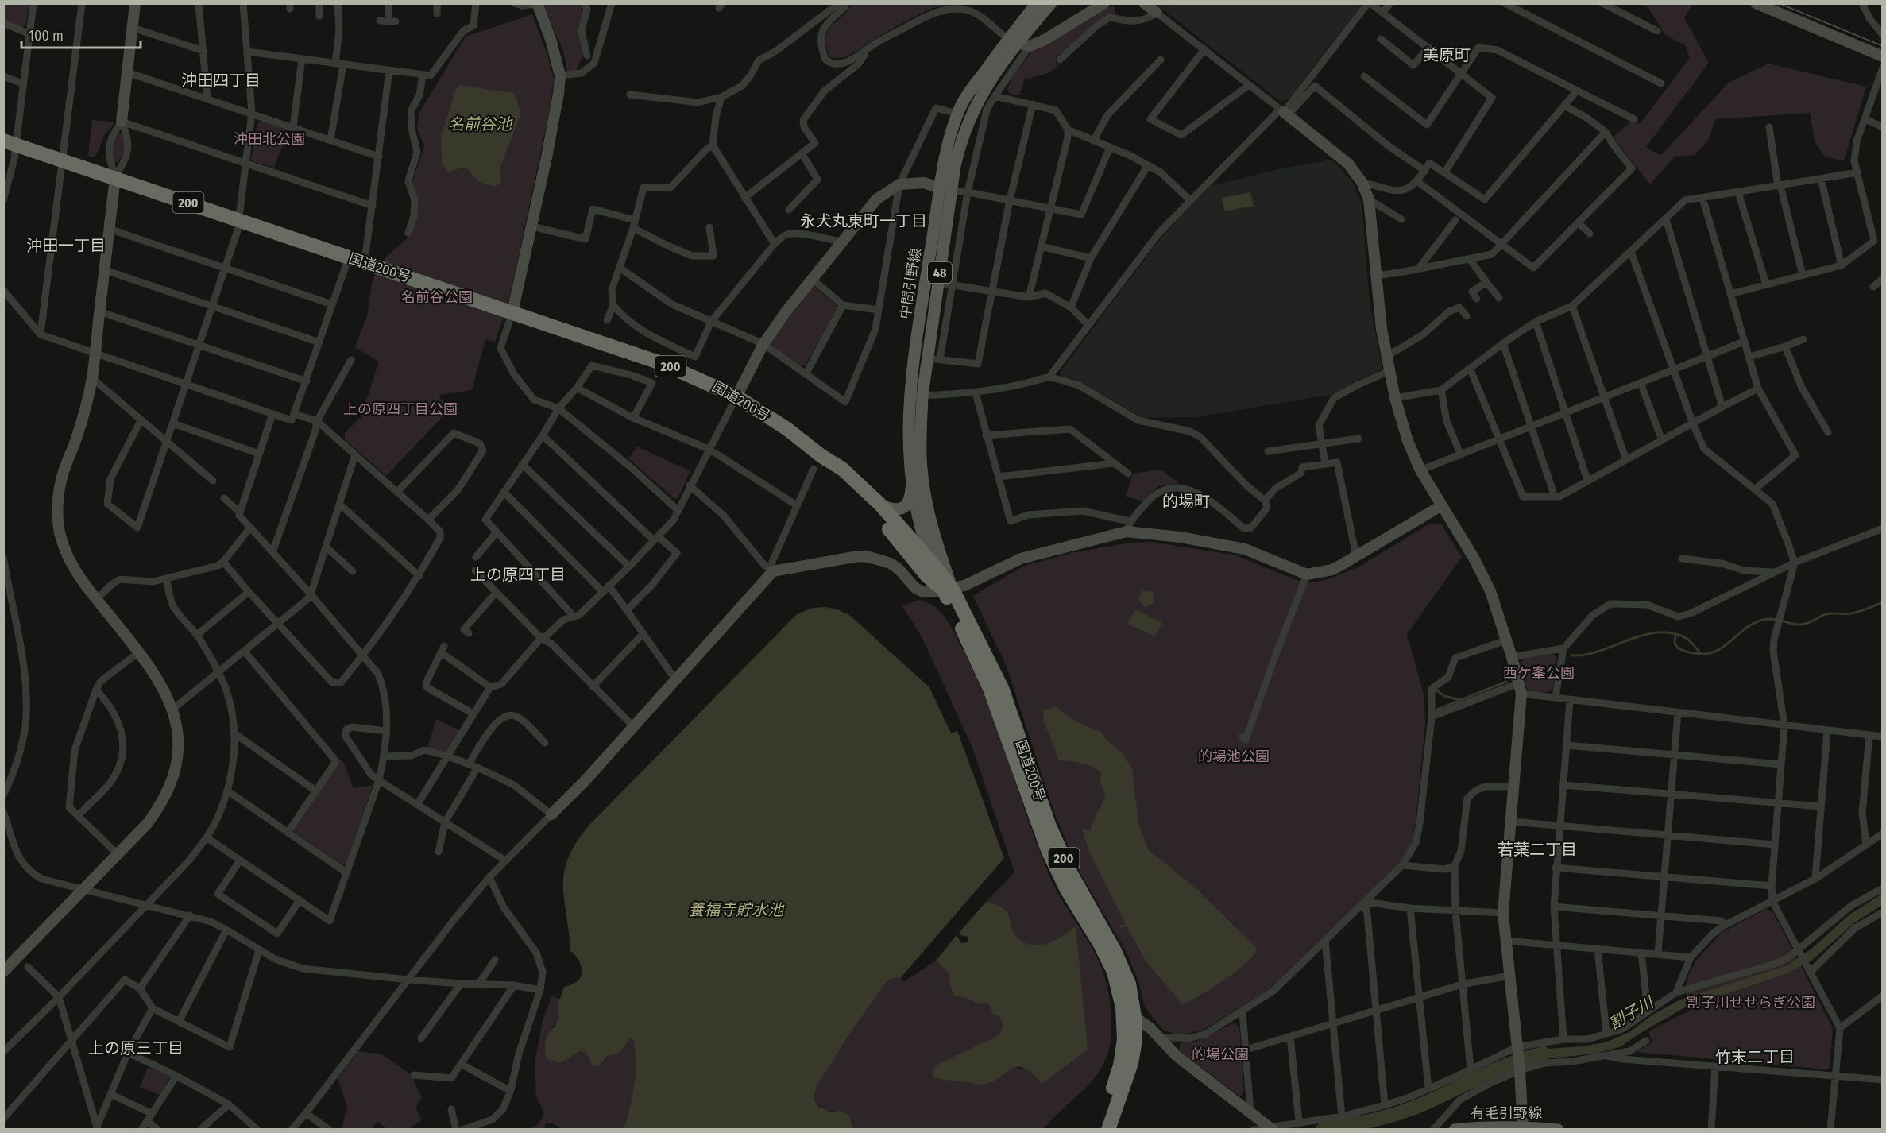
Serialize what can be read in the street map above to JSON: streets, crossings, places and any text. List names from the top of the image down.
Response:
{
  "streets": {
    "highway": ["200", "国道200号"],
    "main road": ["48", "中間引野線", "有毛引野線"]
  },
  "crossings": [
    ["国道200号", "中間引野線"]
  ],
  "districts": [
    "美原町",
    "沖田四丁目",
    "永犬丸東町一丁目",
    "沖田一丁目",
    "的場町",
    "上の原四丁目",
    "若葉二丁目",
    "上の原三丁目",
    "竹末二丁目"
  ],
  "water": ["名前谷池", "養福寺貯水池", "割子川"],
  "parks": [
    "沖田北公園",
    "名前谷公園",
    "上の原四丁目公園",
    "西ケ峯公園",
    "的場池公園",
    "割子川せせらぎ公園",
    "的場公園"
  ],
  "scale_bar": "100 m"
}
